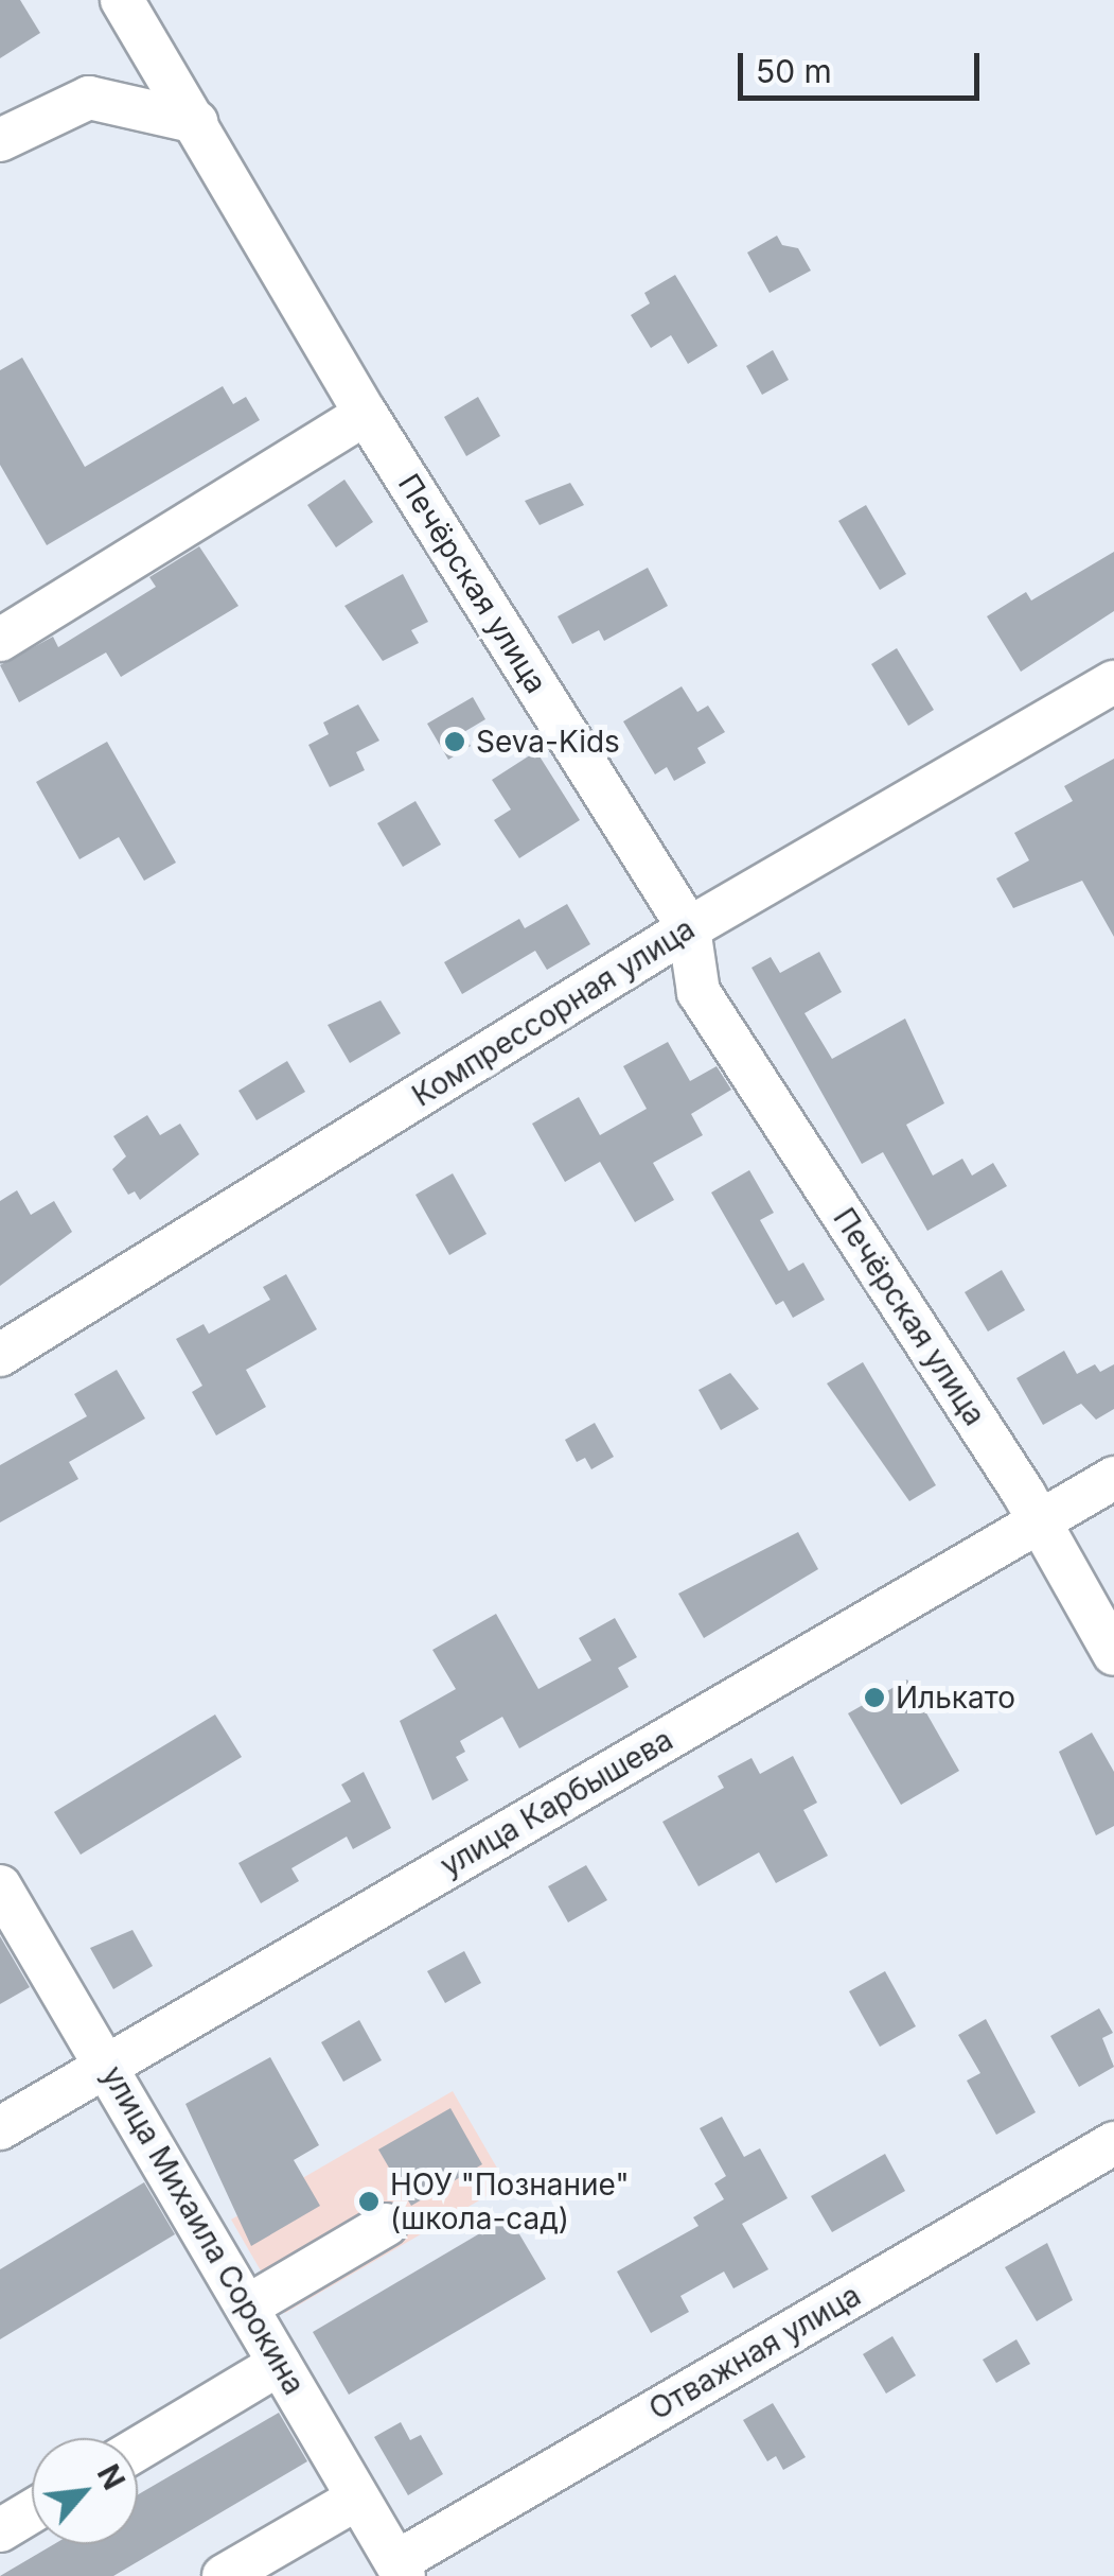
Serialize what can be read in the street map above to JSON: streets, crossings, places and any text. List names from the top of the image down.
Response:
{
  "streets": {
    "street": [
      "Печёрская улица",
      "Компрессорная улица",
      "улица Карбышева",
      "улица Михаила Сорокина",
      "Отважная улица"
    ]
  },
  "crossings": [
    ["Печёрская улица", "Компрессорная улица"],
    ["Печёрская улица", "улица Карбышева"],
    ["улица Карбышева", "улица Михаила Сорокина"],
    ["улица Михаила Сорокина", "Отважная улица"]
  ],
  "places": ["Seva-Kids", "Илькато", "НОУ \"Познание\" (школа-сад)"],
  "scale_bar": "50 m",
  "north": "top right"
}
